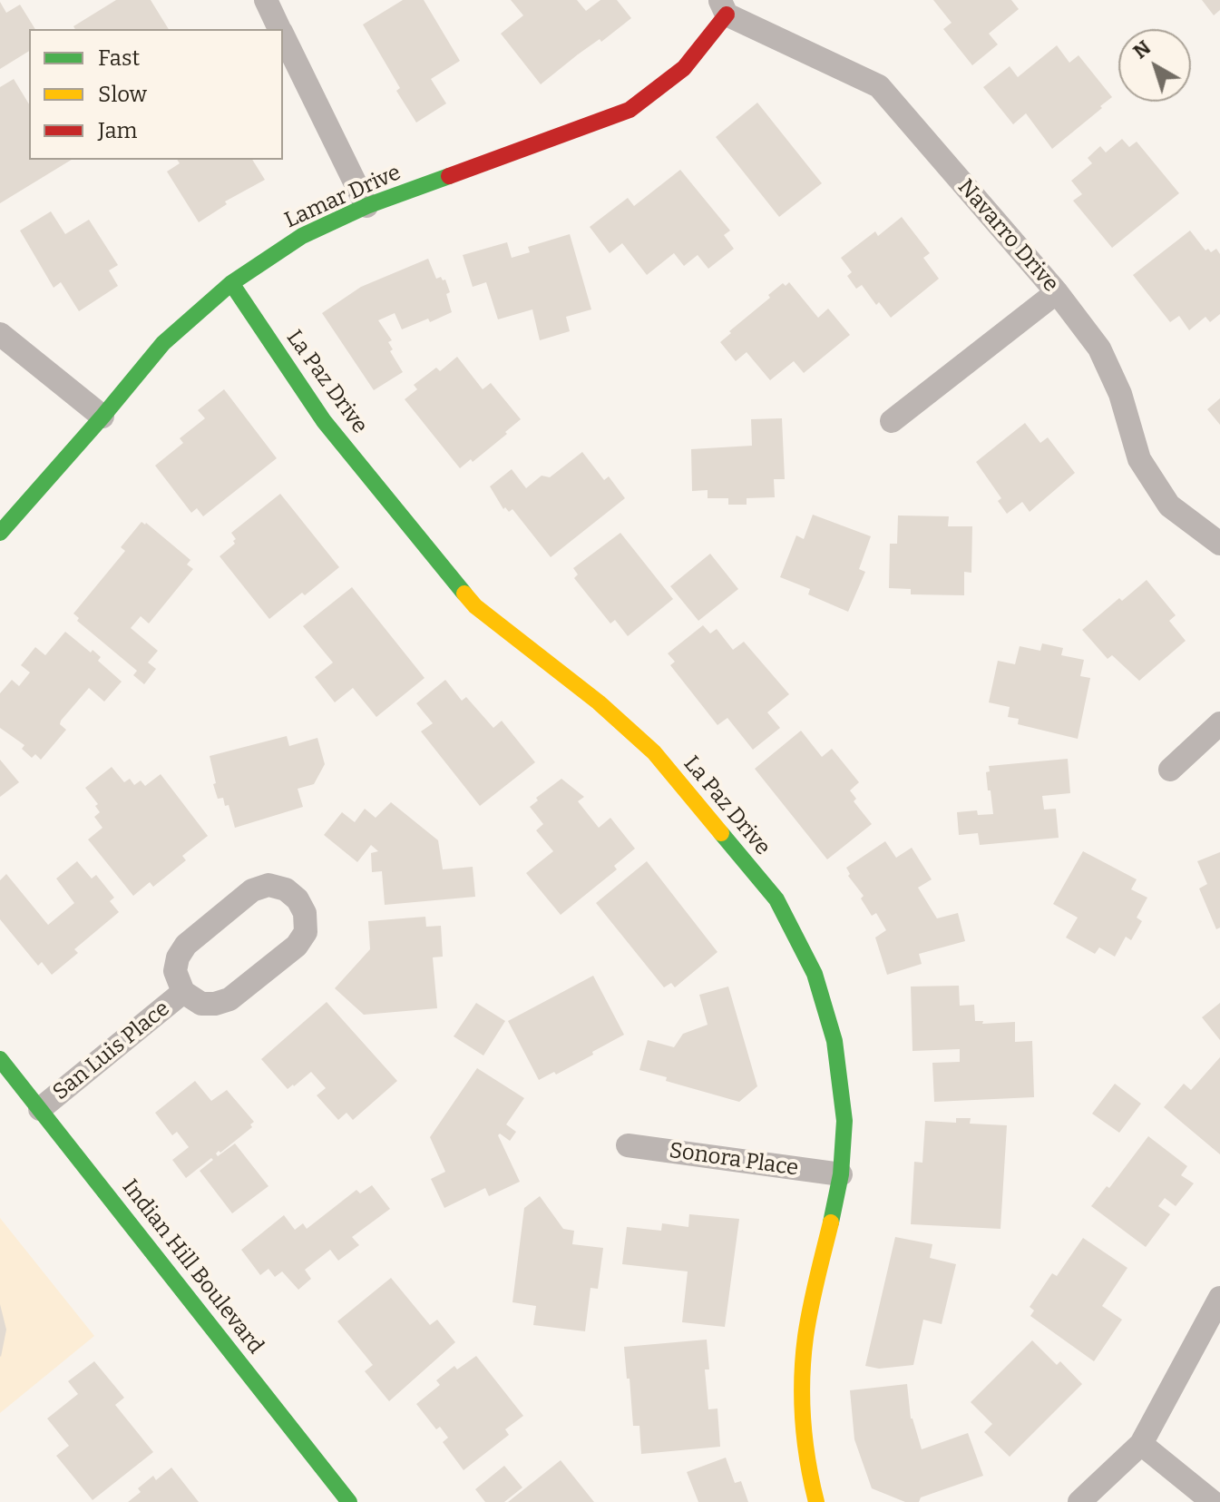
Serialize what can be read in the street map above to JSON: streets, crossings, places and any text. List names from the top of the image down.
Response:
{
  "streets": {
    "street": [
      "Lamar Drive",
      "Navarro Drive",
      "La Paz Drive",
      "San Luis Place",
      "Sonora Place",
      "Indian Hill Boulevard"
    ]
  },
  "crossings": [
    ["Lamar Drive", "Navarro Drive"],
    ["Lamar Drive", "La Paz Drive"],
    ["La Paz Drive", "Sonora Place"],
    ["San Luis Place", "Indian Hill Boulevard"]
  ],
  "legend": ["Fast", "Slow", "Jam"],
  "north": "top left"
}
